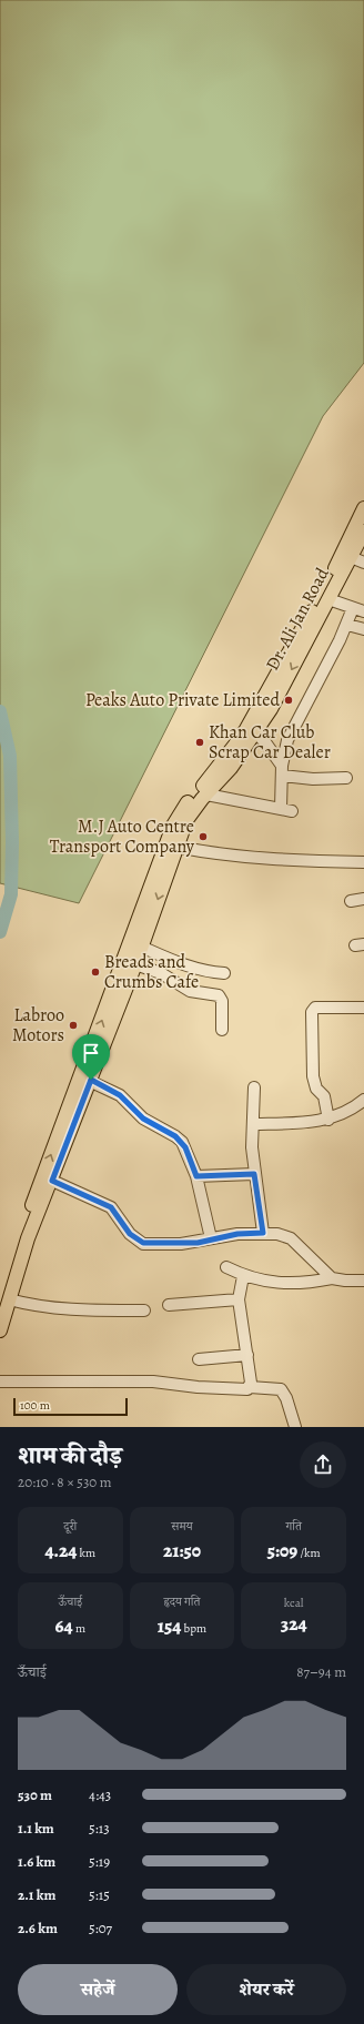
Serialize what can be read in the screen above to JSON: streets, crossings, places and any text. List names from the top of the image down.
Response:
{
  "streets": {
    "main road": ["Dr. Ali Jan Road"]
  },
  "places": [
    "Peaks Auto Private Limited",
    "Khan Car Club Scrap Car Dealer",
    "M.J Auto Centre Transport Company",
    "Breads and Crumbs Cafe",
    "Labroo Motors"
  ],
  "scale_bar": "100 m",
  "page": {
    "scale": "100 m",
    "heading": ["शाम की दौड़", "20:10 · 8 × 530 m"],
    "stats": [
      ["दूरी", "4.24 km"],
      ["समय", "21:50"],
      ["गति", "5:09 /km"],
      ["ऊँचाई", "64 m"],
      ["हृदय गति", "154 bpm"],
      ["kcal", "324"]
    ],
    "chart": ["ऊँचाई", "87–94 m"],
    "list": [
      {
        "name": "530 m",
        "note": "4:43"
      },
      {
        "name": "1.1 km",
        "note": "5:13"
      },
      {
        "name": "1.6 km",
        "note": "5:19"
      },
      {
        "name": "2.1 km",
        "note": "5:15"
      },
      {
        "name": "2.6 km",
        "note": "5:07"
      }
    ],
    "buttons": ["सहेजें", "शेयर करें"]
  }
}
